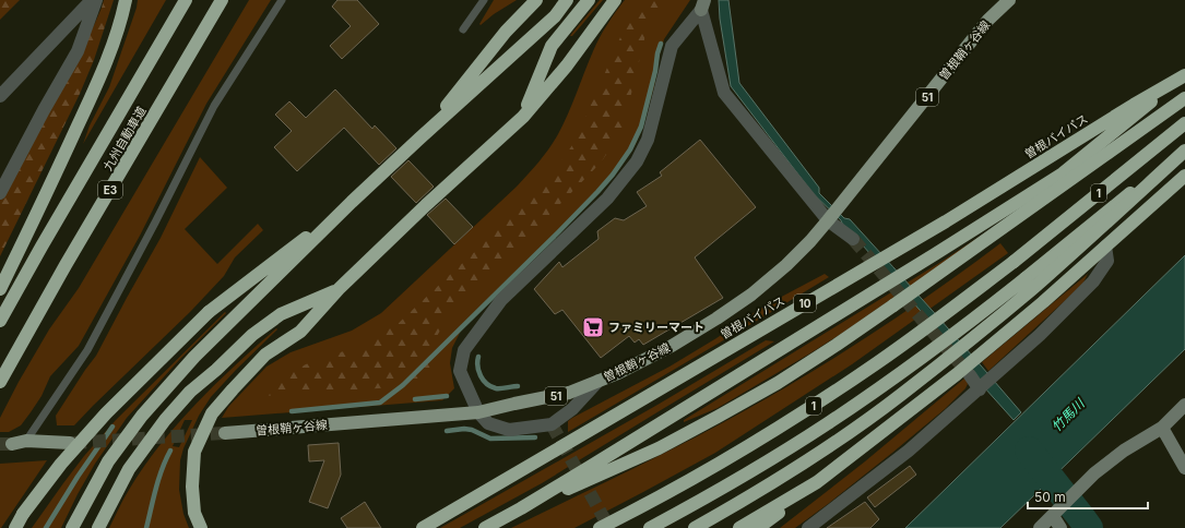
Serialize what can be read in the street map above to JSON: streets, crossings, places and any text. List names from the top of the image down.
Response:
{
  "streets": {
    "highway": [
      "曽根バイパス",
      "九州自動車道",
      "E3",
      "1",
      "10"
    ],
    "main road": ["曽根鞘ヶ谷線", "51"]
  },
  "water": ["竹馬川"],
  "places": {
    "supermarket": ["ファミリーマート"]
  },
  "scale_bar": "50 m"
}
